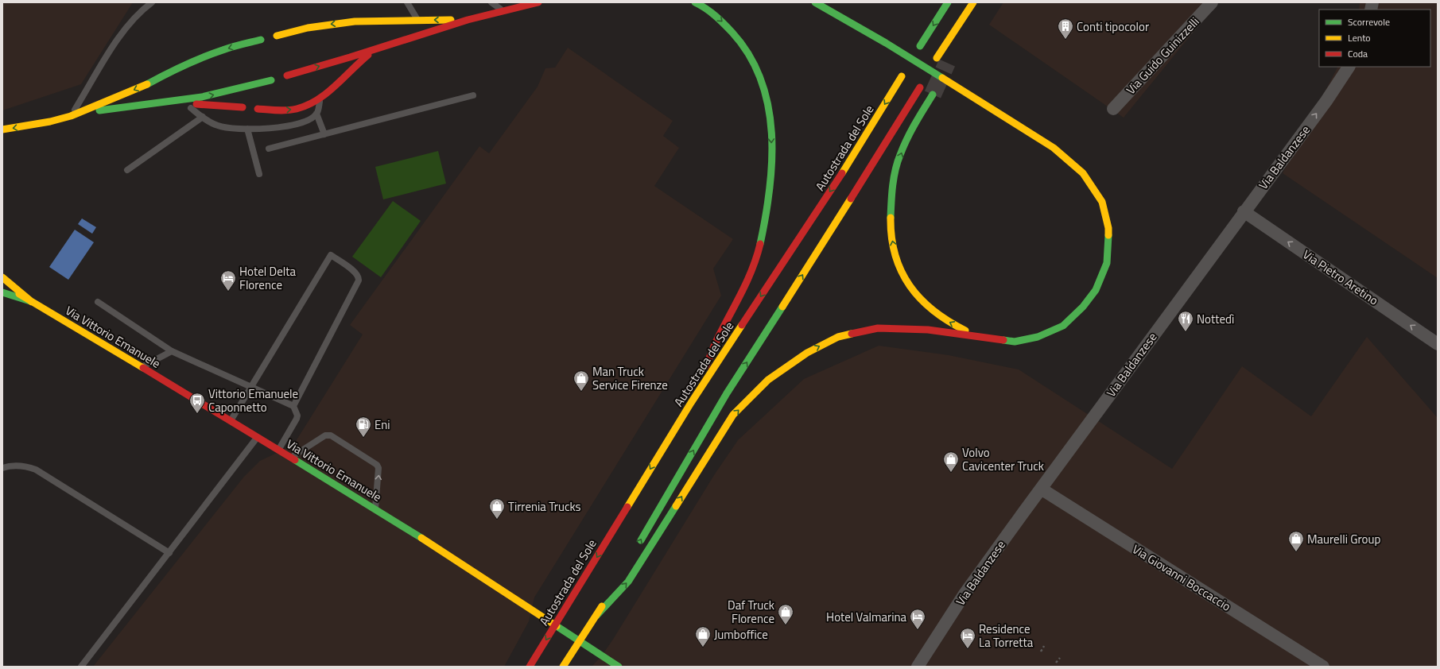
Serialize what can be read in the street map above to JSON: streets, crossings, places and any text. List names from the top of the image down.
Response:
{
  "streets": {
    "main road": ["Autostrada del Sole", "Via Vittorio Emanuele"],
    "street": [
      "Via Guido Guinizzelli",
      "Via Baldanzese",
      "Via Pietro Aretino",
      "Via Giovanni Boccaccio"
    ]
  },
  "crossings": [
    ["Via Baldanzese", "Via Pietro Aretino"],
    ["Via Baldanzese", "Via Giovanni Boccaccio"]
  ],
  "one_way": ["Via Pietro Aretino"],
  "places": {
    "building": ["Conti tipocolor"],
    "hotel": ["Hotel Delta Florence", "Hotel Valmarina", "Residence La Torretta"],
    "restaurant": ["Nottedì"],
    "shop": [
      "Man Truck Service Firenze",
      "Volvo Cavicenter Truck",
      "Tirrenia Trucks",
      "Maurelli Group",
      "Daf Truck Florence",
      "Jumboffice"
    ],
    "bus stop": ["Vittorio Emanuele Caponnetto"],
    "fuel station": ["Eni"]
  },
  "legend": ["Scorrevole", "Lento", "Coda"]
}
